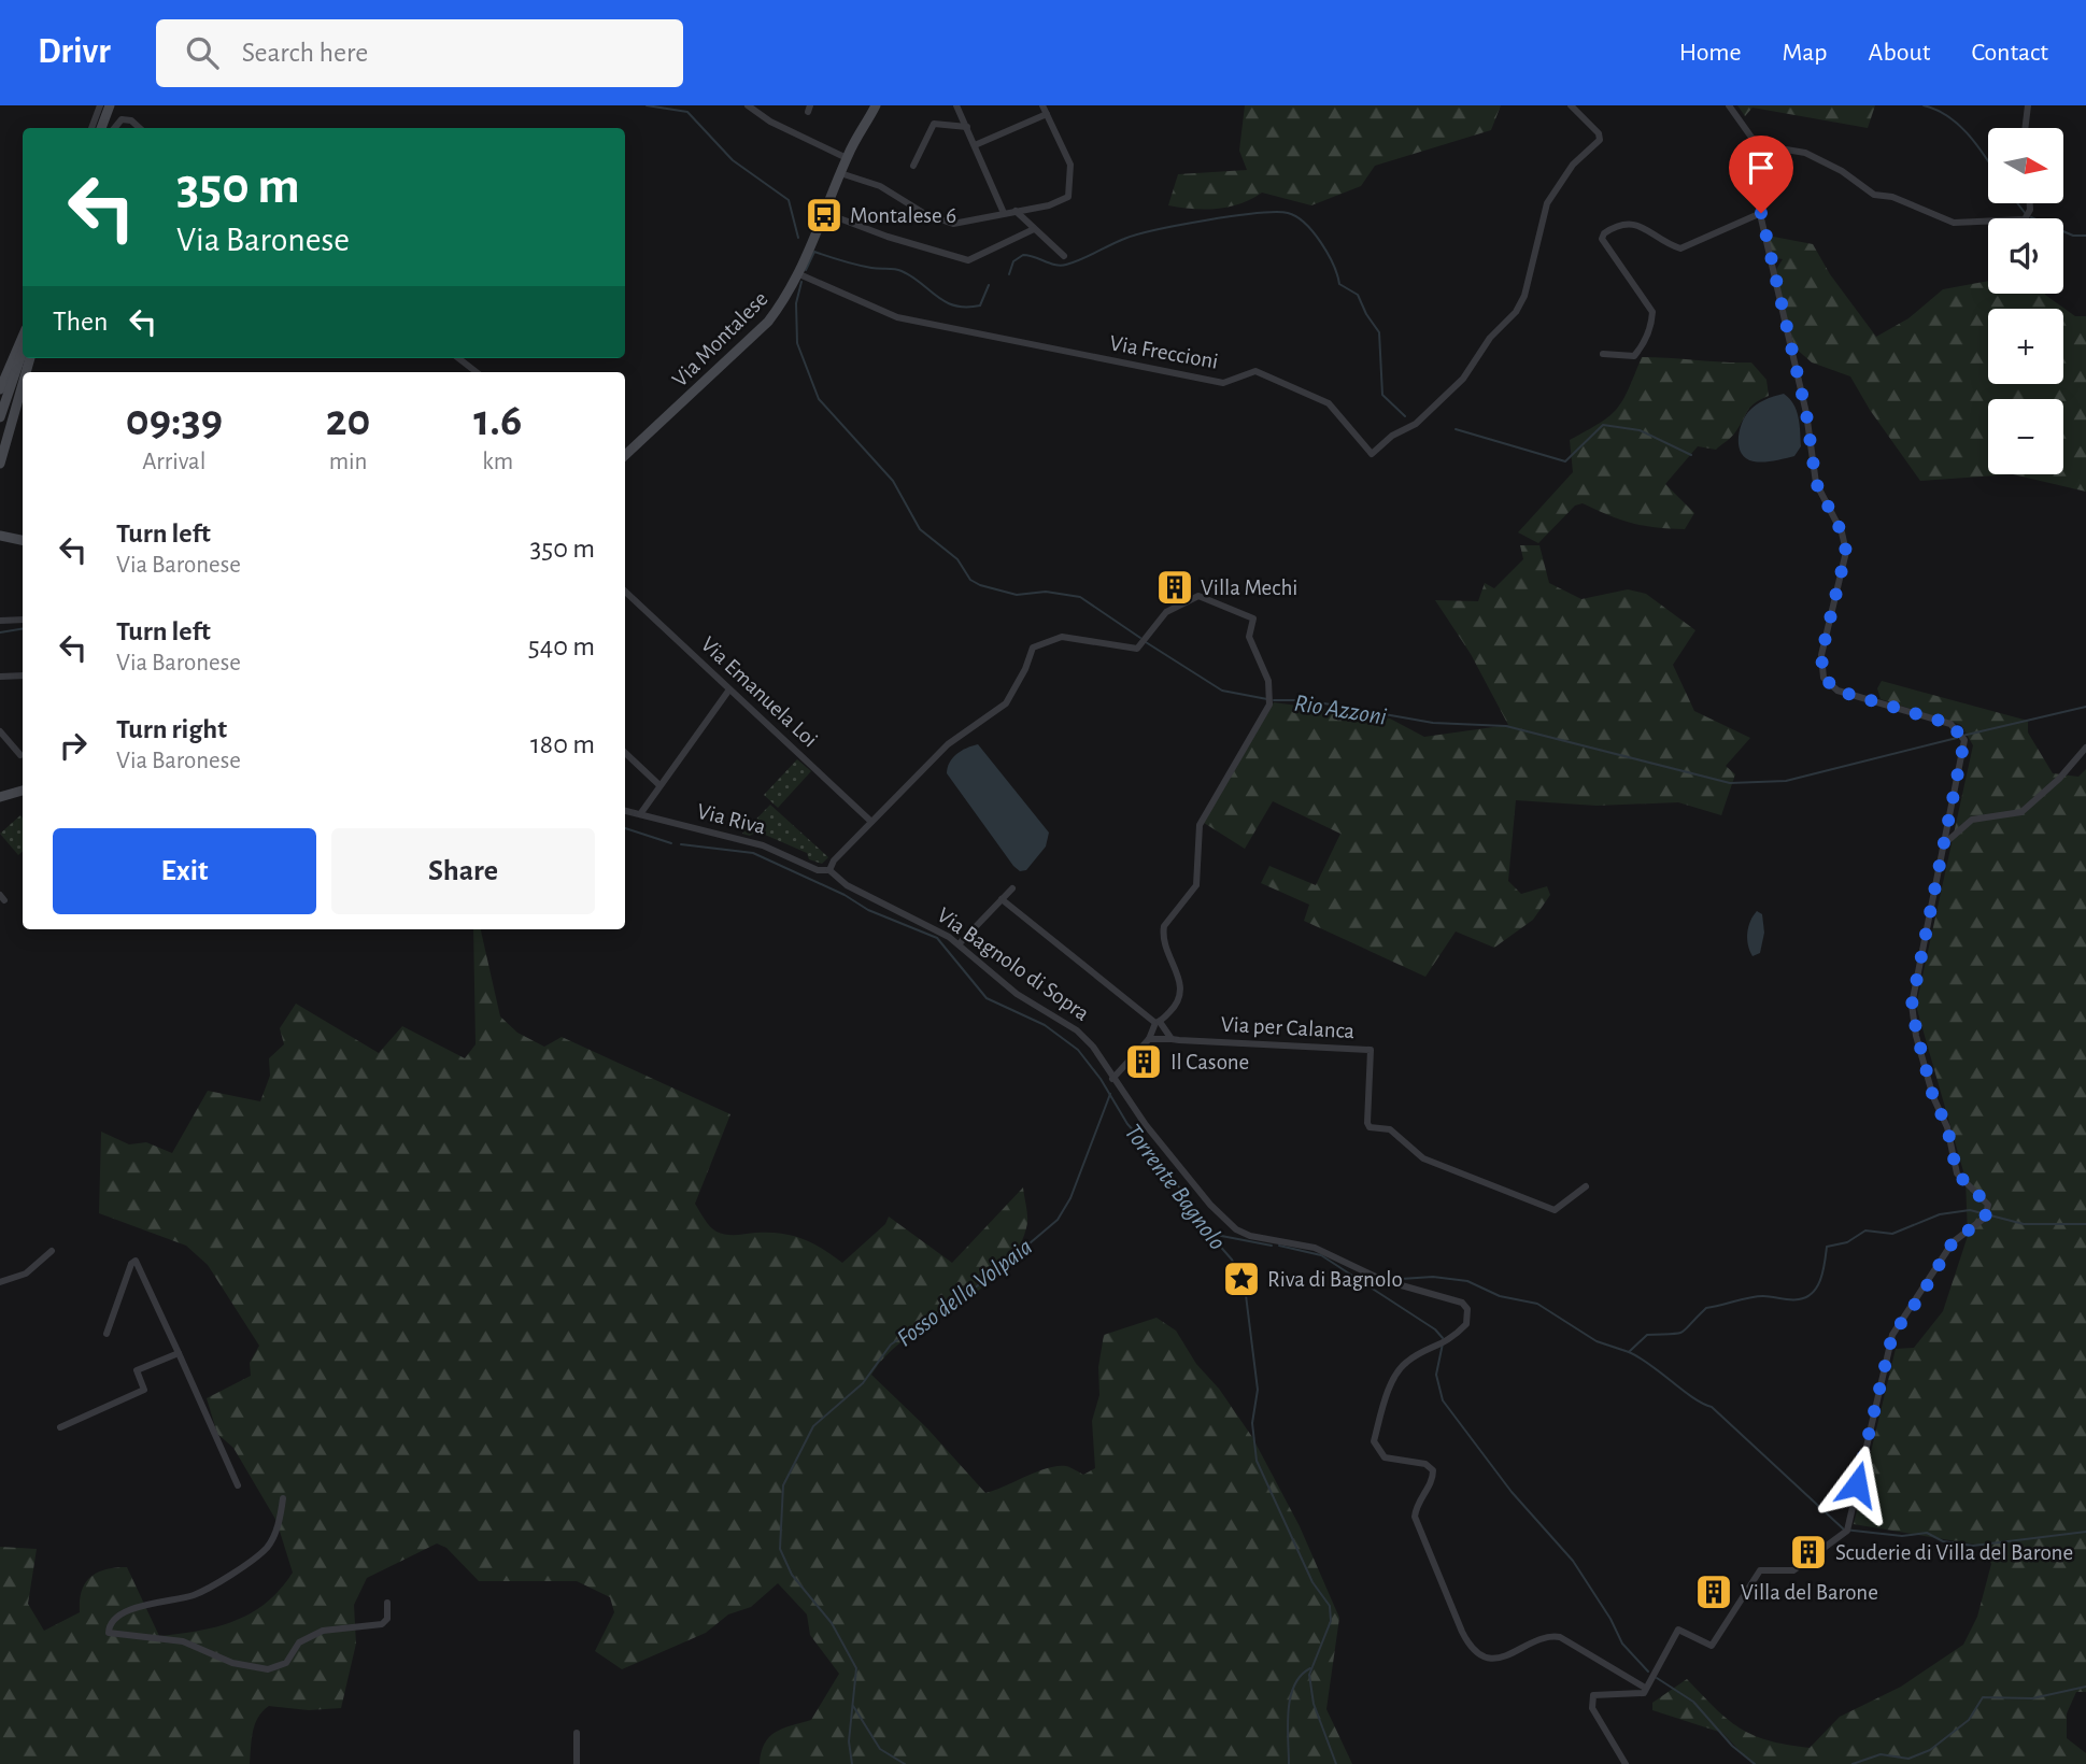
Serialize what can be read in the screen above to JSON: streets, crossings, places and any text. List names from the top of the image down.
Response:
{
  "streets": {
    "street": [
      "Via Montalese",
      "Via Freccioni",
      "Via Emanuela Loi",
      "Via Riva",
      "Via Bagnolo di Sopra",
      "Via per Calanca"
    ]
  },
  "crossings": [
    ["Via Montalese", "Via Freccioni"],
    ["Via Riva", "Via Bagnolo di Sopra"]
  ],
  "water": ["Rio Azzoni", "Torrente Bagnolo", "Fosso della Volpaia"],
  "places": {
    "bus stop": ["Montalese 6"],
    "building": [
      "Villa Mechi",
      "Il Casone",
      "Scuderie di Villa del Barone",
      "Villa del Barone"
    ],
    "place": ["Riva di Bagnolo"]
  },
  "north": "right",
  "page": {
    "header": "Drivr",
    "search": "Search here",
    "nav": [
      "Home",
      "Map",
      "About",
      "Contact"
    ],
    "map_buttons": ["+", "−"],
    "turn": ["350 m", "Via Baronese"],
    "then": "Then",
    "eta": [
      "09:39",
      "Arrival",
      "20",
      "min",
      "1.6",
      "km"
    ],
    "list": [
      {
        "name": "Turn left",
        "note": "Via Baronese",
        "value": "350 m"
      },
      {
        "name": "Turn left",
        "note": "Via Baronese",
        "value": "540 m"
      },
      {
        "name": "Turn right",
        "note": "Via Baronese",
        "value": "180 m"
      }
    ],
    "buttons": ["Exit", "Share"]
  }
}
